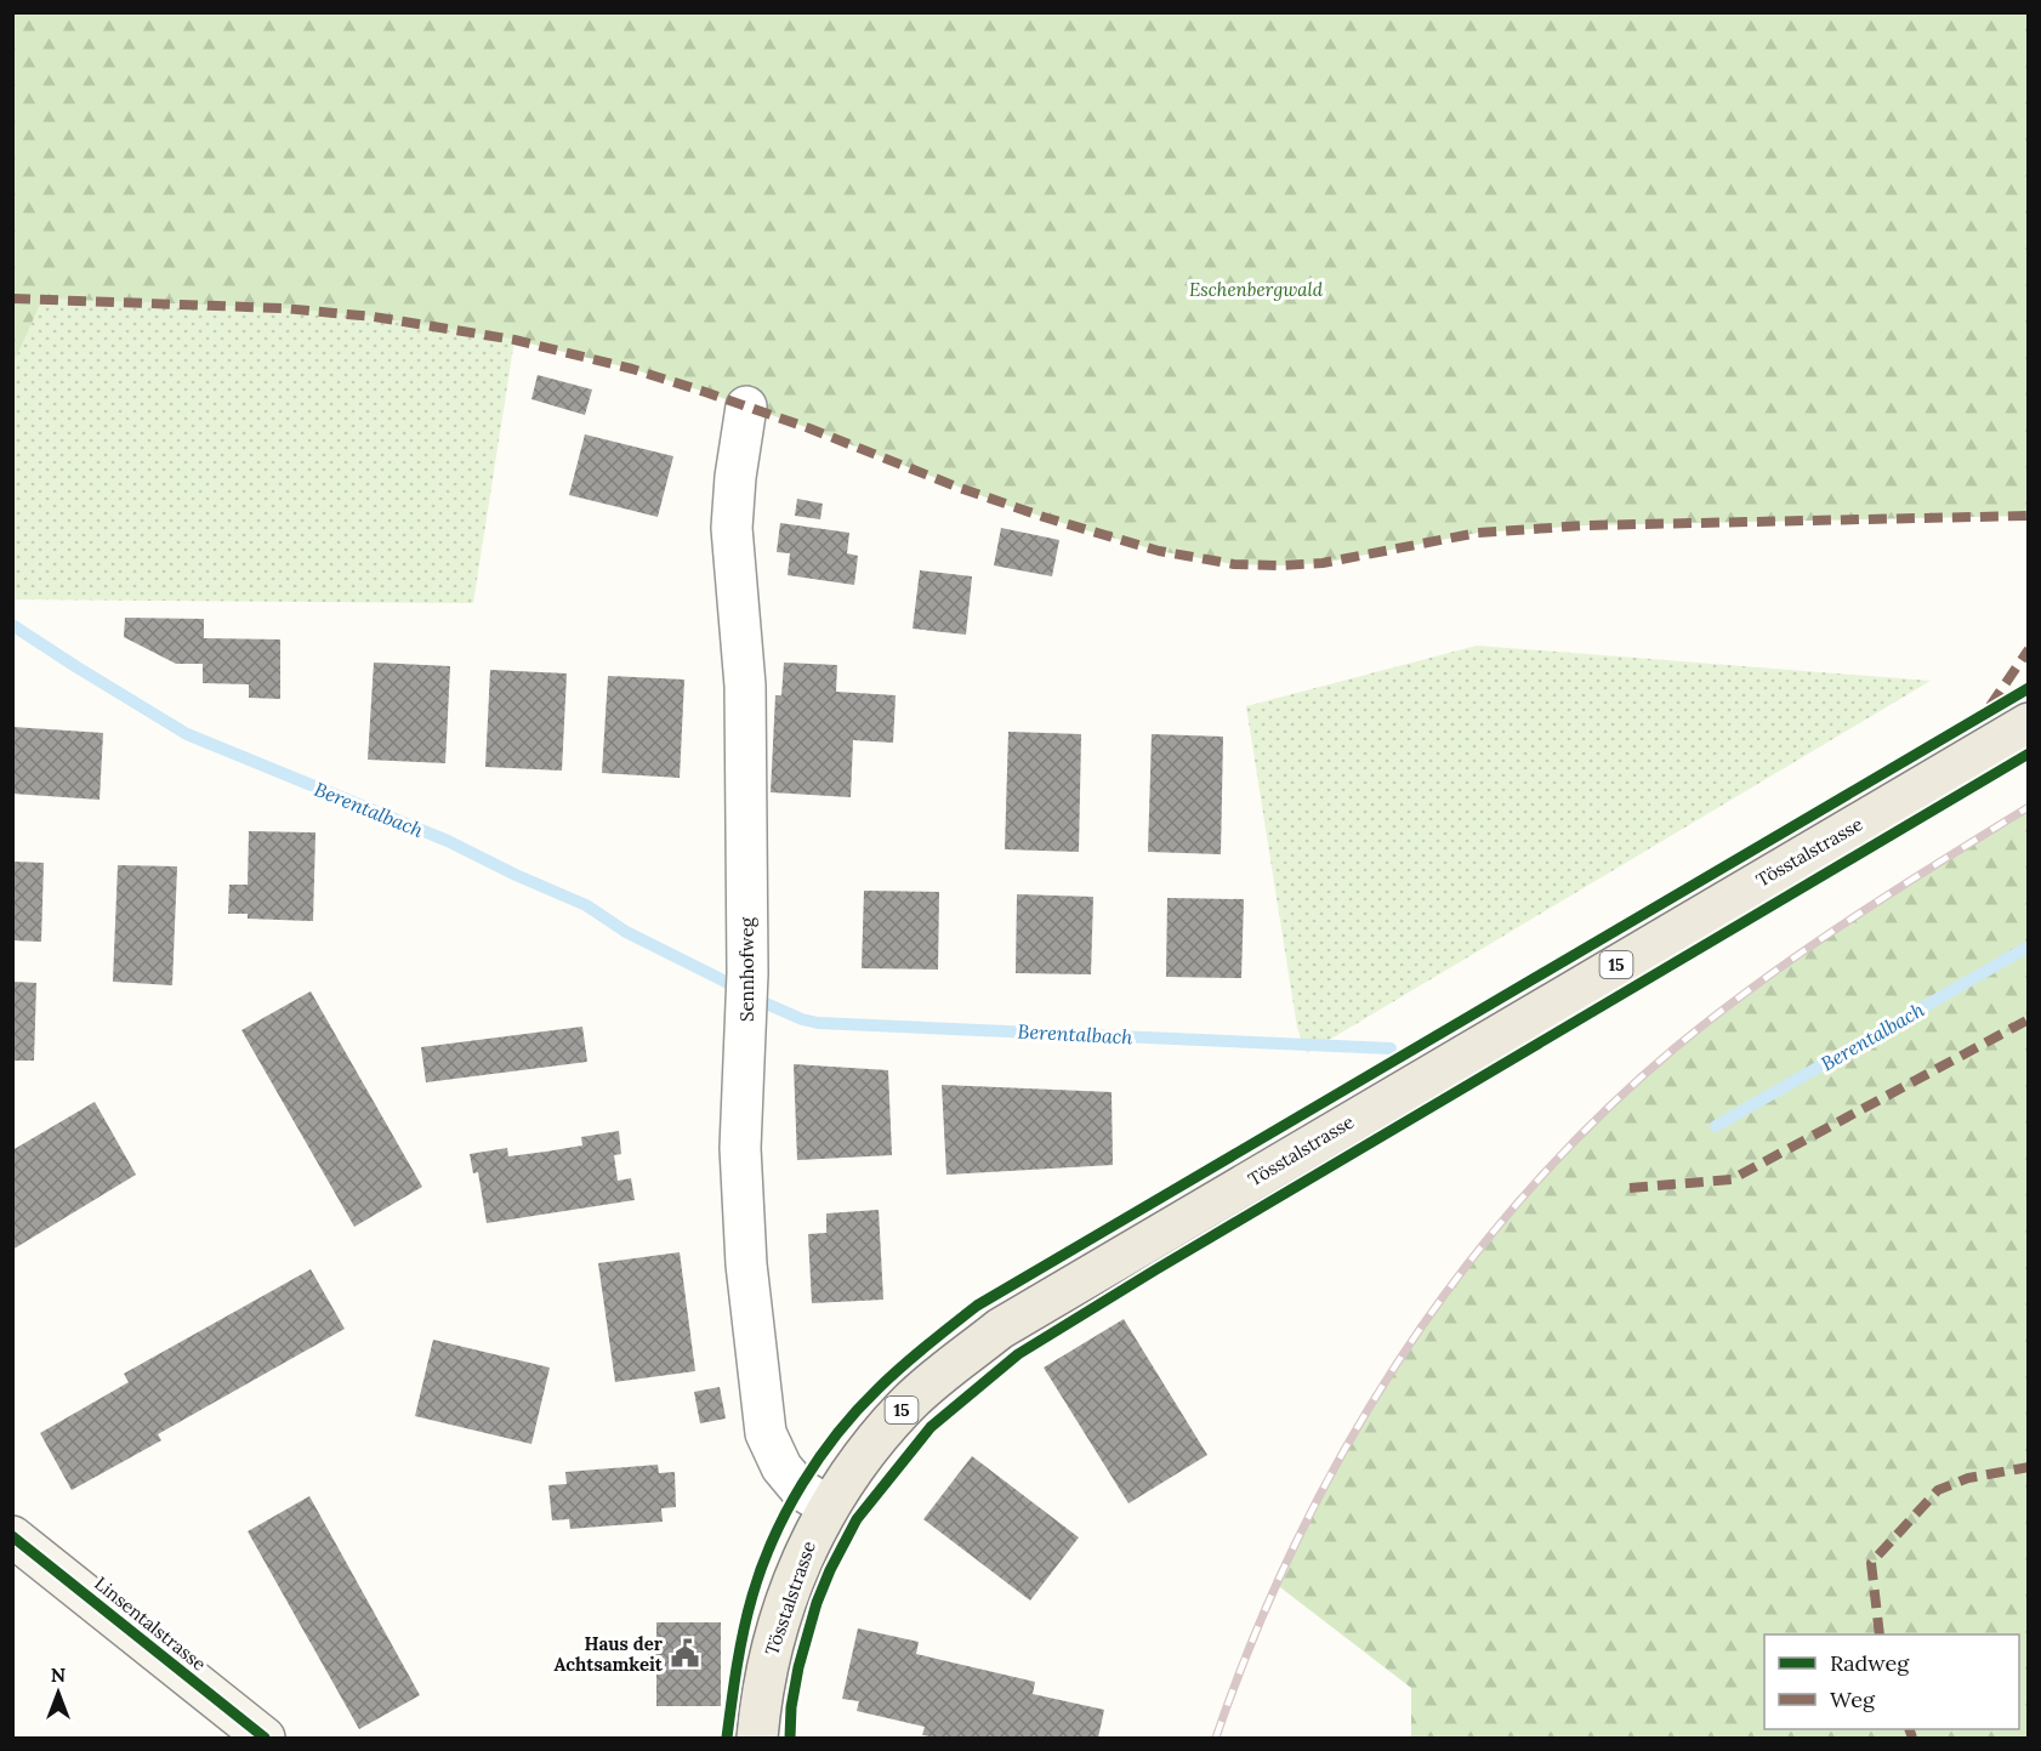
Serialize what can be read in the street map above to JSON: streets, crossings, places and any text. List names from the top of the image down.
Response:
{
  "streets": {
    "main road": ["Tösstalstrasse", "15"],
    "street": ["Sennhofweg", "Linsentalstrasse"]
  },
  "crossings": [
    ["Tösstalstrasse", "Sennhofweg"]
  ],
  "water": ["Berentalbach"],
  "parks": ["Eschenbergwald"],
  "places": {
    "public building": ["Haus der Achtsamkeit"]
  },
  "legend": ["Radweg", "Weg"],
  "north": "top"
}
